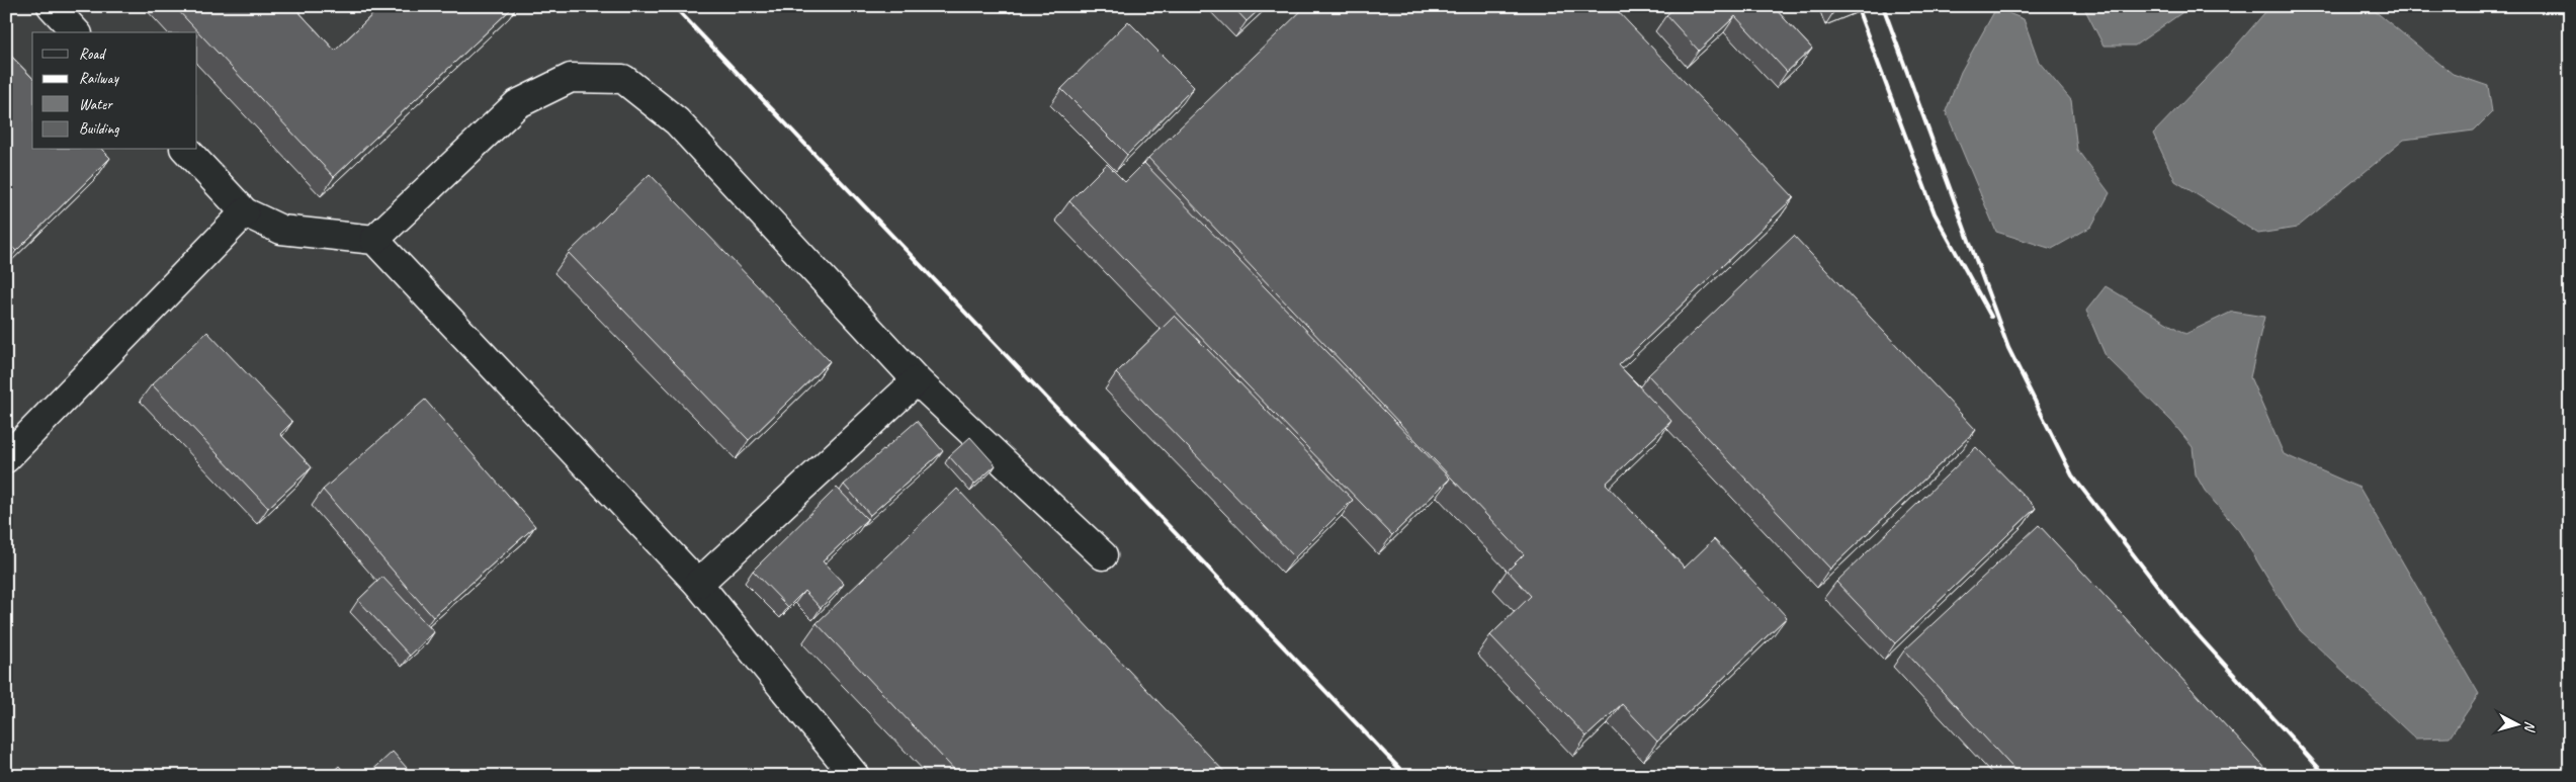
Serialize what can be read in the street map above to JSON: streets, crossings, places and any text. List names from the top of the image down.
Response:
{
  "legend": [
    "Road",
    "Railway",
    "Water",
    "Building"
  ],
  "north": "right"
}
